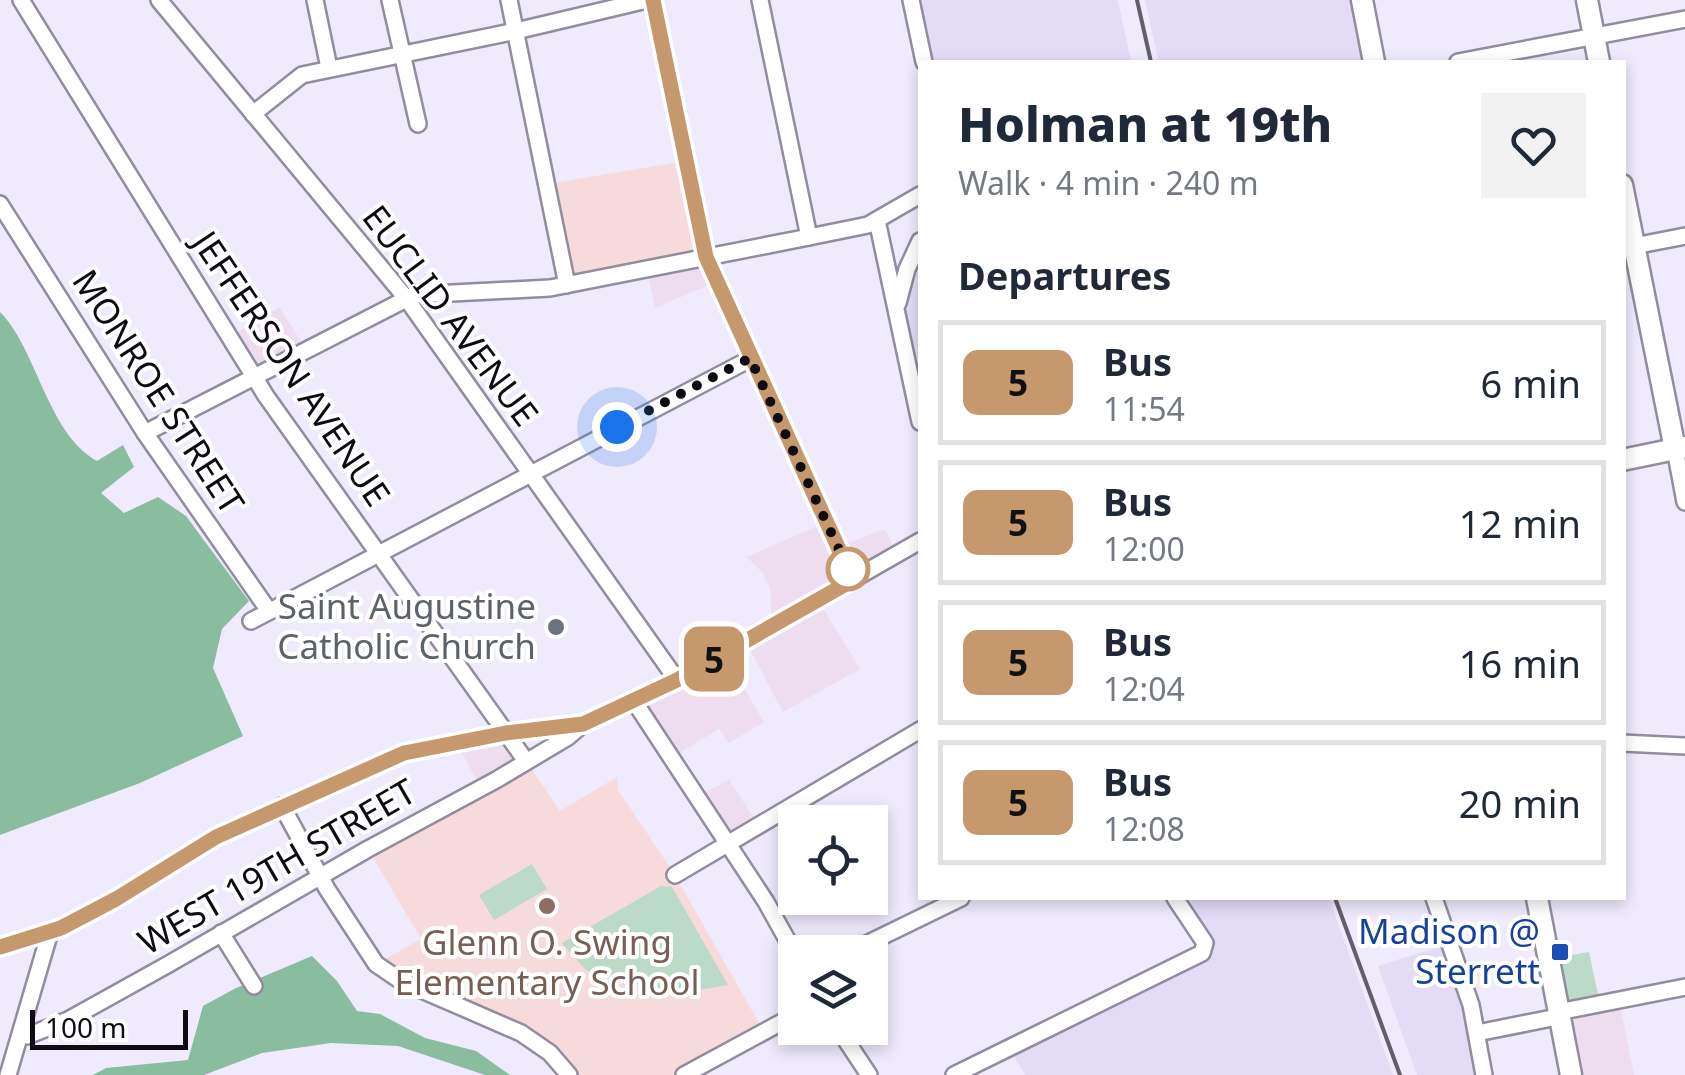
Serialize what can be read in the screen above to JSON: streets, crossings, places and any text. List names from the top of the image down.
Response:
{
  "streets": {
    "street": [
      "EUCLID AVENUE",
      "JEFFERSON AVENUE",
      "MONROE STREET",
      "WEST 19TH STREET"
    ]
  },
  "crossings": [
    ["EUCLID AVENUE", "WEST 19TH STREET"],
    ["JEFFERSON AVENUE", "WEST 19TH STREET"]
  ],
  "places": {
    "other": ["Saint Augustine Catholic Church", "Glenn O. Swing Elementary School"],
    "transit": ["Madison @ Sterrett"]
  },
  "lines": ["bus line 5"],
  "scale_bar": "100 m",
  "page": {
    "on_map": "5",
    "heading": [
      ["Holman at 19th", "Walk · 4 min · 240 m"],
      "Departures"
    ],
    "list": [
      {
        "mark": "5",
        "name": "Bus",
        "note": "11:54",
        "value": "6 min"
      },
      {
        "mark": "5",
        "name": "Bus",
        "note": "12:00",
        "value": "12 min"
      },
      {
        "mark": "5",
        "name": "Bus",
        "note": "12:04",
        "value": "16 min"
      },
      {
        "mark": "5",
        "name": "Bus",
        "note": "12:08",
        "value": "20 min"
      }
    ],
    "scale": "100 m"
  }
}
